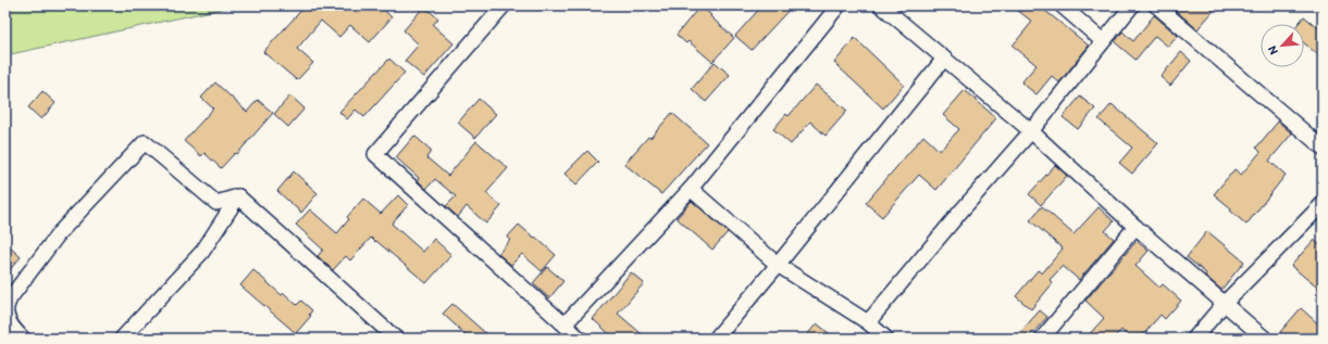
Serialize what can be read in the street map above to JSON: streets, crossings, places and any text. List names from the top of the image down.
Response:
{
  "north": "bottom left"
}
